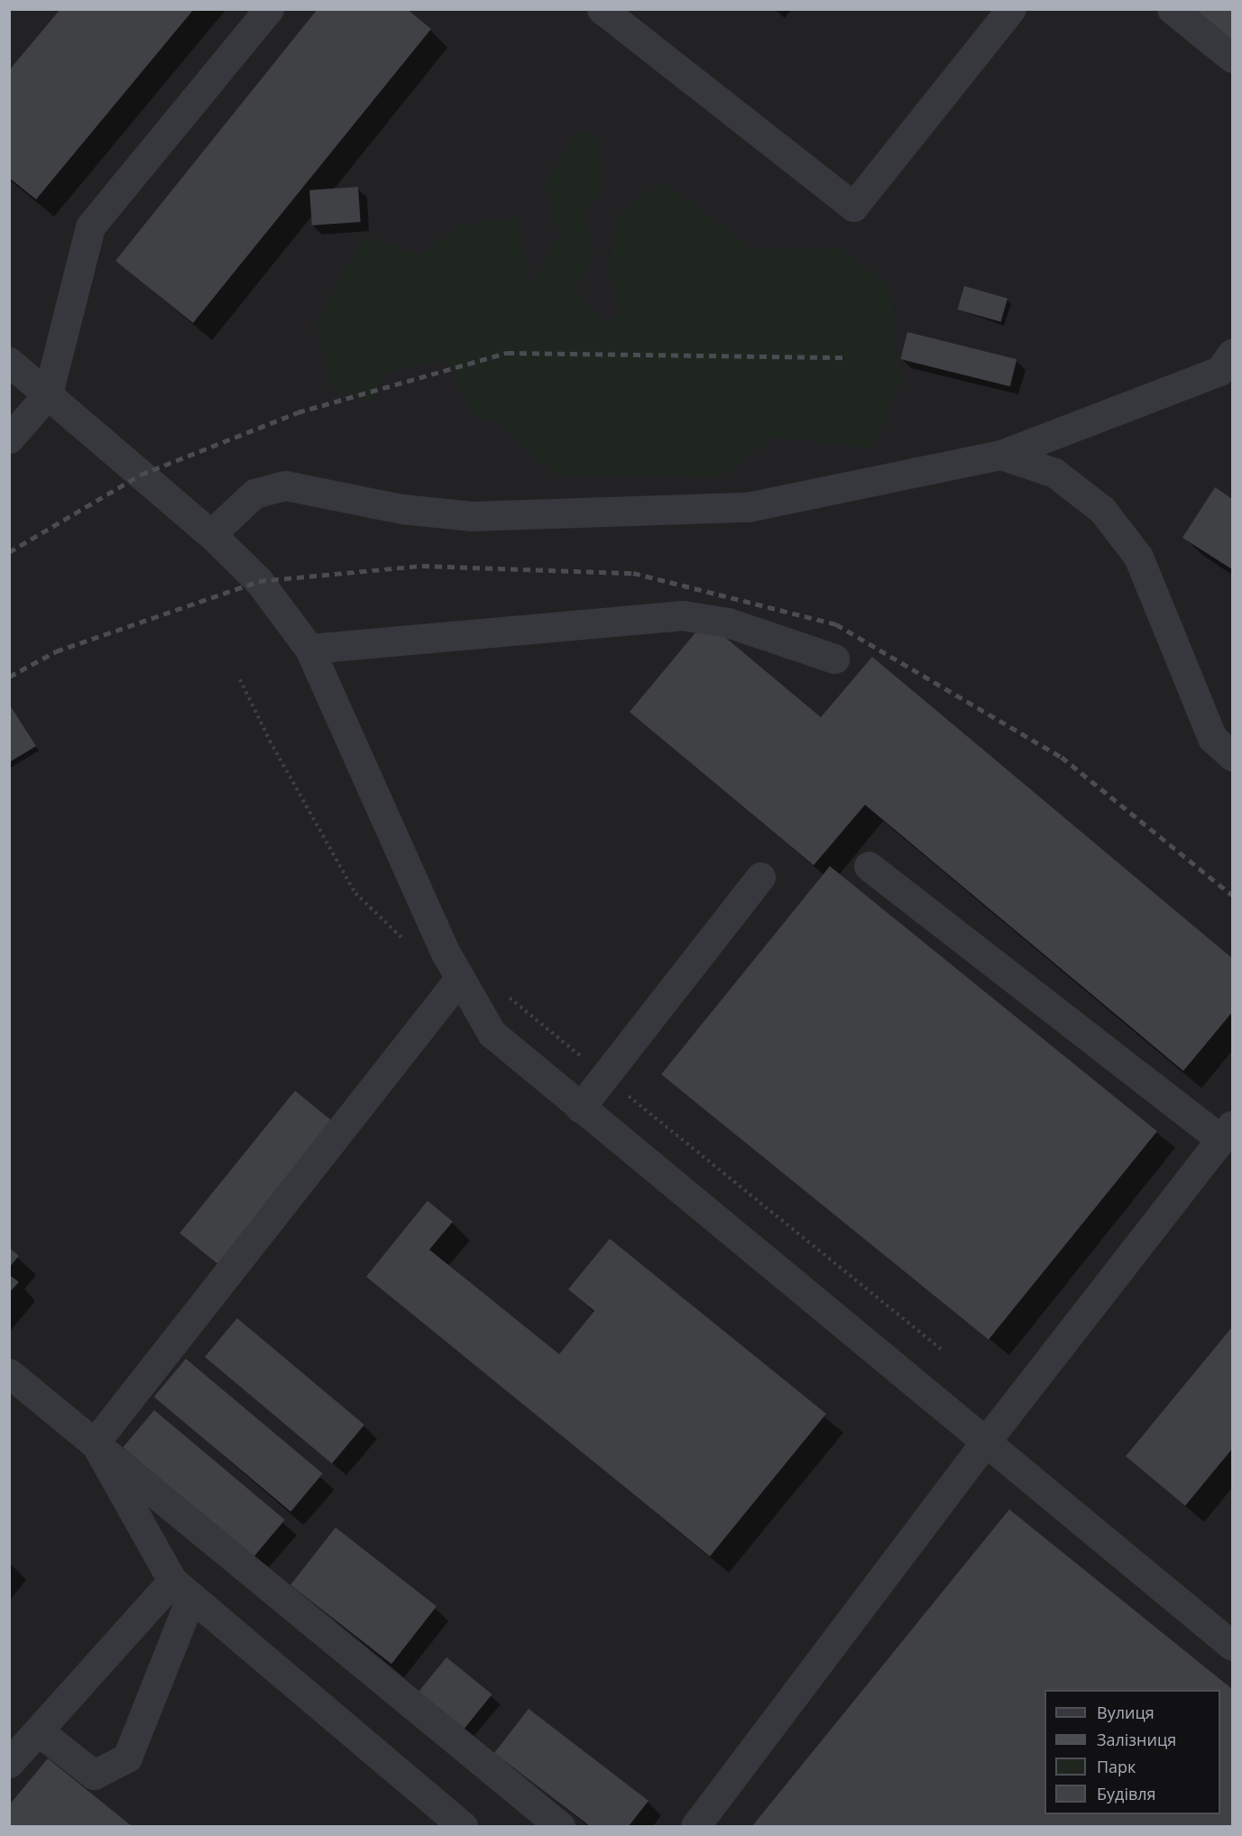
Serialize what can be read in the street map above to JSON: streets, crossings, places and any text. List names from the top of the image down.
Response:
{
  "legend": [
    "Вулиця",
    "Залізниця",
    "Парк",
    "Будівля"
  ]
}
